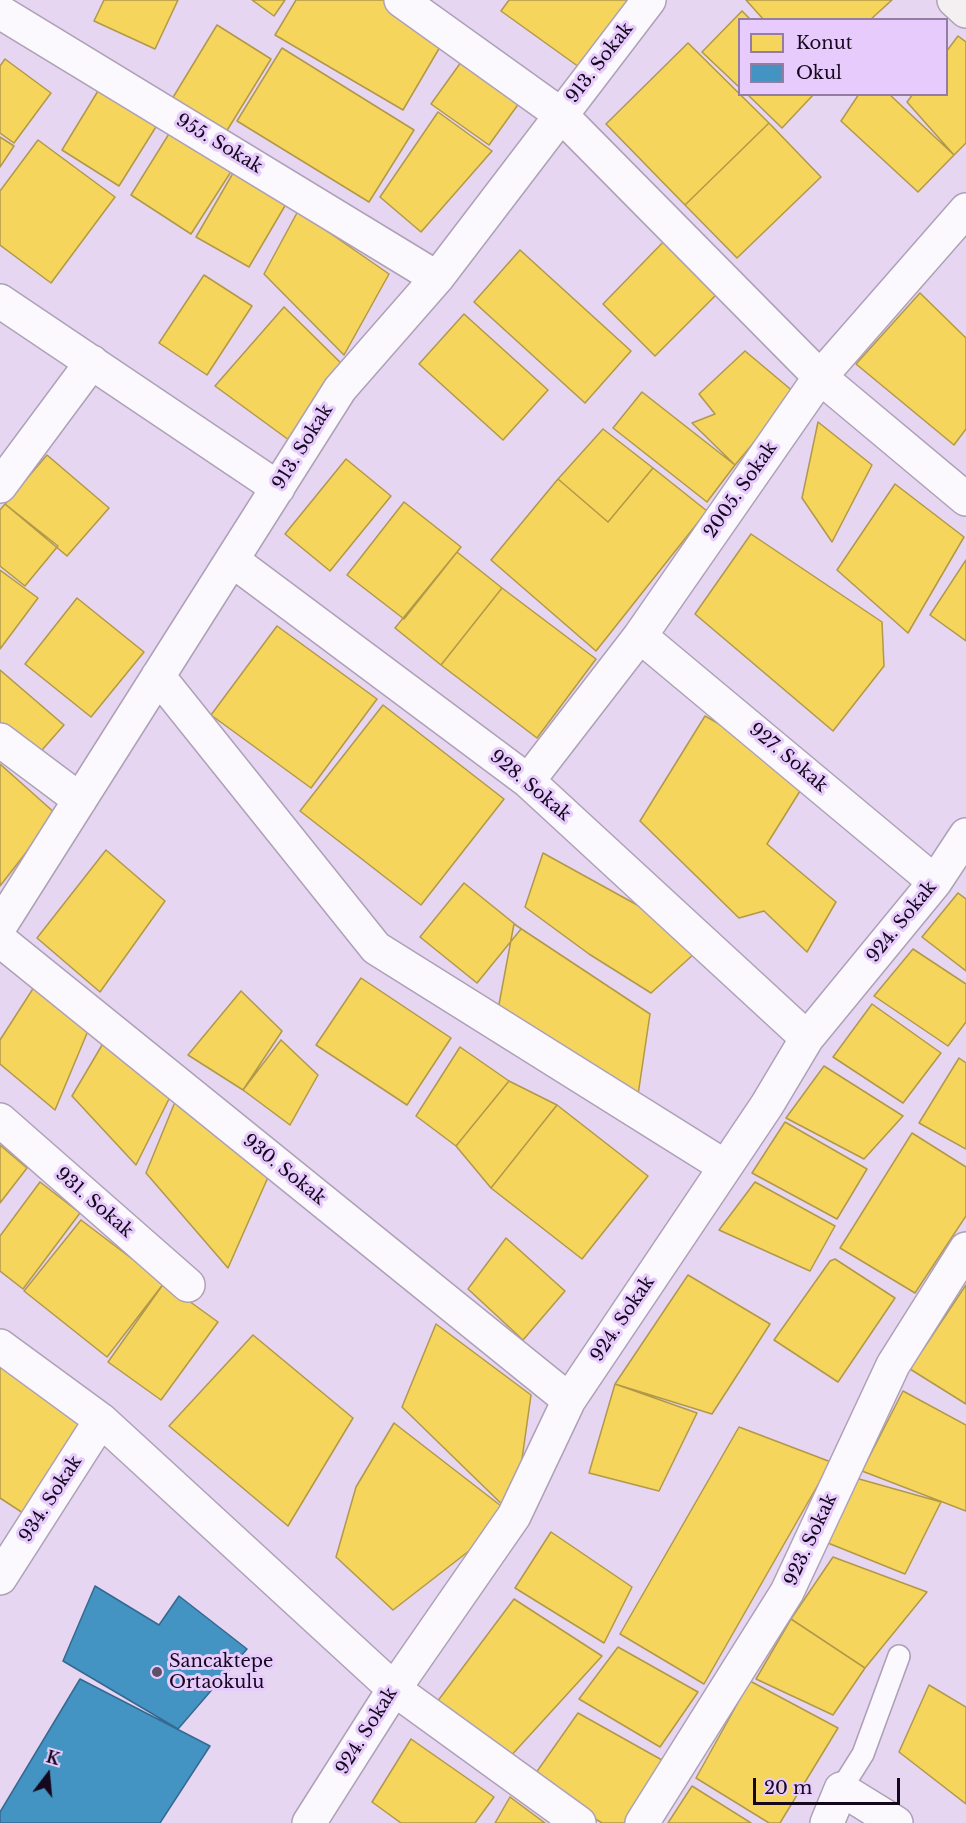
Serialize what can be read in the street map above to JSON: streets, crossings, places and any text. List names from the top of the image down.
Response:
{
  "streets": {
    "street": [
      "913. Sokak",
      "955. Sokak",
      "2005. Sokak",
      "927. Sokak",
      "928. Sokak",
      "924. Sokak",
      "930. Sokak",
      "931. Sokak",
      "934. Sokak",
      "923. Sokak"
    ]
  },
  "crossings": [
    ["913. Sokak", "955. Sokak"],
    ["913. Sokak", "928. Sokak"],
    ["2005. Sokak", "927. Sokak"],
    ["2005. Sokak", "928. Sokak"],
    ["927. Sokak", "924. Sokak"],
    ["928. Sokak", "924. Sokak"],
    ["924. Sokak", "930. Sokak"]
  ],
  "places": ["Sancaktepe Ortaokulu"],
  "legend": ["Konut", "Okul"],
  "scale_bar": "20 m",
  "north": "top"
}
